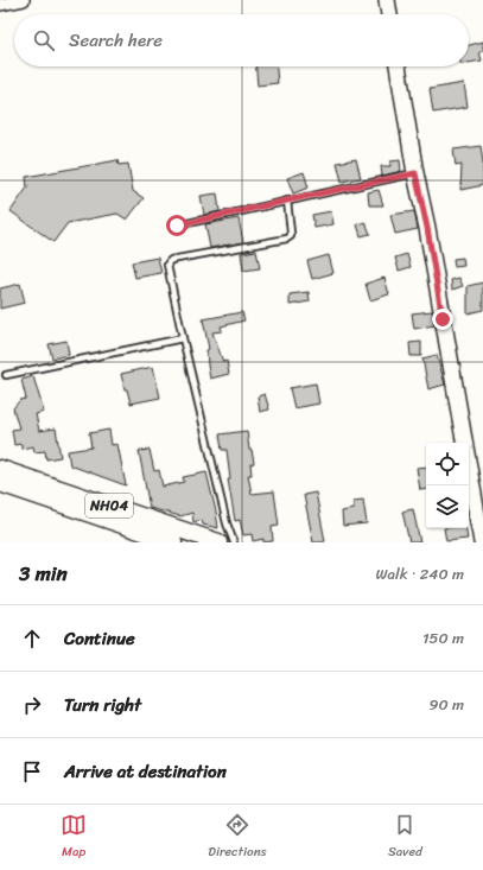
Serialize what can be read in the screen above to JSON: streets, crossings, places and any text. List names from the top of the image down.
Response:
{
  "streets": {
    "main road": ["NH04"]
  },
  "page": {
    "search": "Search here",
    "heading": ["3 min", "Walk · 240 m"],
    "list": [
      ["Continue", "150 m"],
      ["Turn right", "90 m"],
      "Arrive at destination"
    ],
    "nav": ["Map", "Directions", "Saved"]
  }
}
